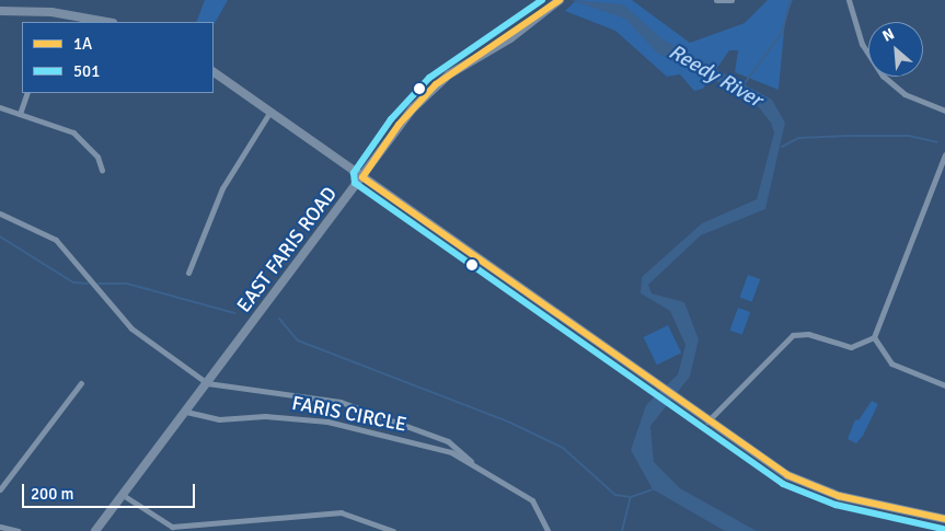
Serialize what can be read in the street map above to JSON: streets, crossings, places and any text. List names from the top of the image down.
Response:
{
  "streets": {
    "street": ["EAST FARIS ROAD", "FARIS CIRCLE"]
  },
  "crossings": [
    ["EAST FARIS ROAD", "FARIS CIRCLE"]
  ],
  "water": ["Reedy River"],
  "lines": ["transit line 1A", "transit line 501"],
  "legend": ["1A", "501"],
  "scale_bar": "200 m",
  "north": "top left"
}
